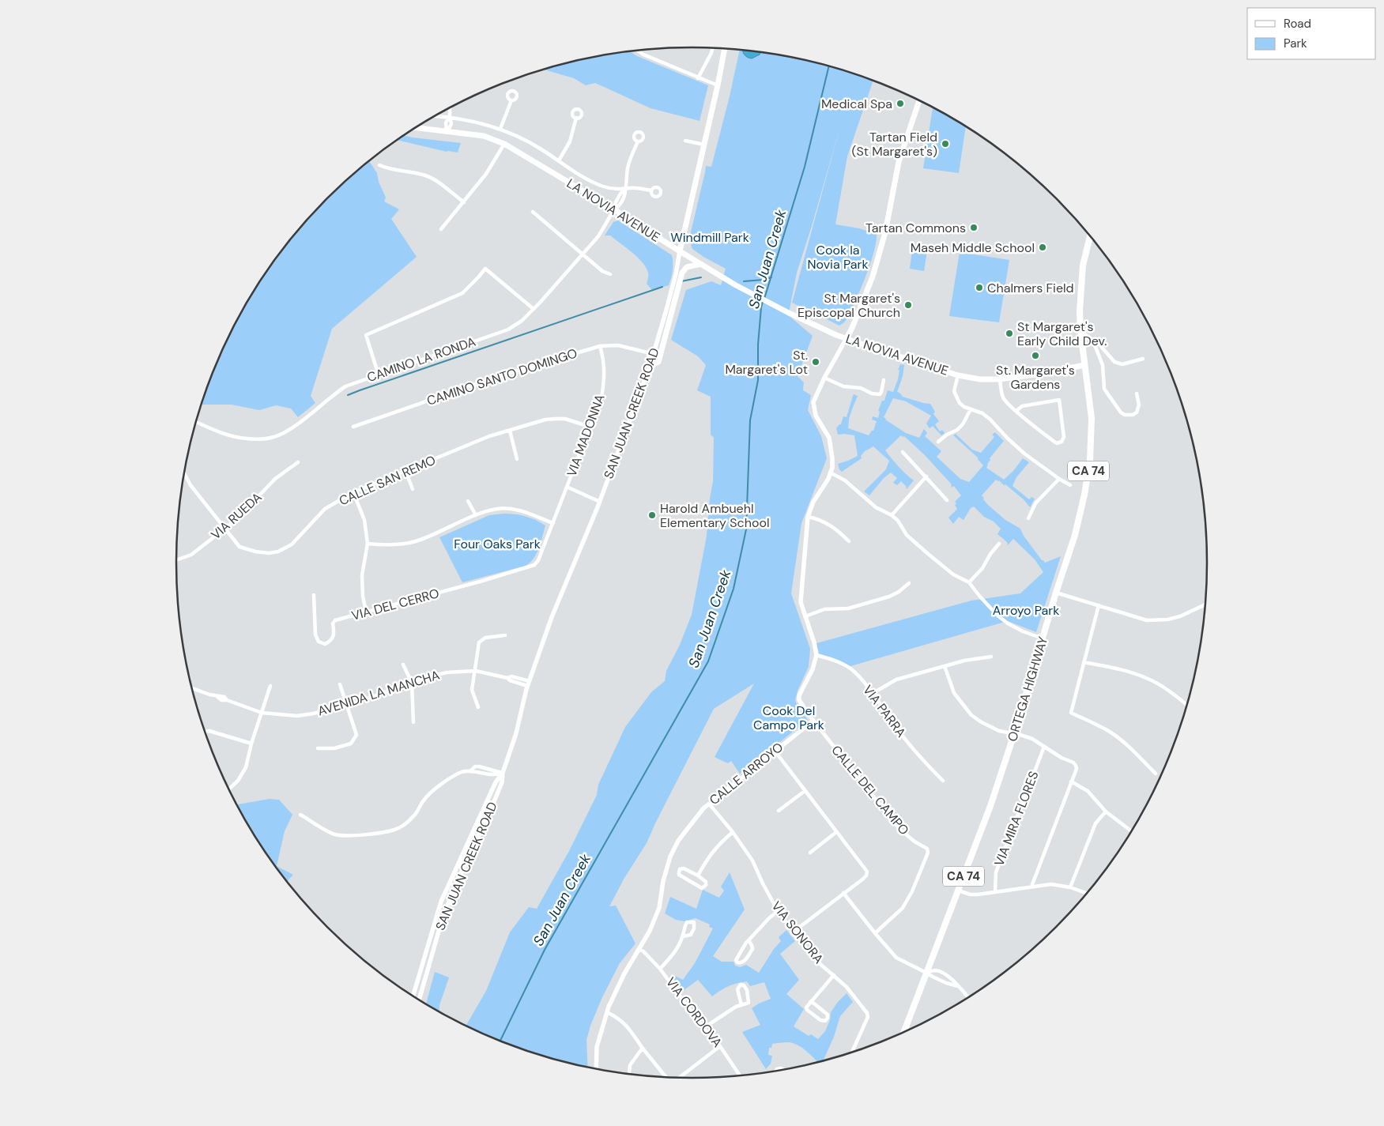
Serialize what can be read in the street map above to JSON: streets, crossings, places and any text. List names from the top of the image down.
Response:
{
  "streets": {
    "main road": [
      "LA NOVIA AVENUE",
      "SAN JUAN CREEK ROAD",
      "CA 74",
      "ORTEGA HIGHWAY"
    ],
    "street": [
      "CAMINO LA RONDA",
      "CAMINO SANTO DOMINGO",
      "VIA MADONNA",
      "CALLE SAN REMO",
      "VIA RUEDA",
      "VIA DEL CERRO",
      "AVENIDA LA MANCHA",
      "VIA PARRA",
      "CALLE ARROYO",
      "CALLE DEL CAMPO",
      "VIA MIRA FLORES",
      "VIA SONORA",
      "VIA CORDOVA"
    ]
  },
  "crossings": [
    ["LA NOVIA AVENUE", "CAMINO LA RONDA"],
    ["LA NOVIA AVENUE", "SAN JUAN CREEK ROAD"],
    ["LA NOVIA AVENUE", "ORTEGA HIGHWAY"],
    ["CAMINO SANTO DOMINGO", "SAN JUAN CREEK ROAD"],
    ["CAMINO SANTO DOMINGO", "VIA MADONNA"],
    ["SAN JUAN CREEK ROAD", "AVENIDA LA MANCHA"],
    ["VIA MADONNA", "CALLE SAN REMO"],
    ["VIA MADONNA", "VIA DEL CERRO"],
    ["CALLE SAN REMO", "VIA RUEDA"],
    ["CALLE ARROYO", "CALLE DEL CAMPO"],
    ["CALLE ARROYO", "VIA SONORA"],
    ["CALLE ARROYO", "VIA CORDOVA"]
  ],
  "water": ["San Juan Creek"],
  "parks": [
    "Windmill Park",
    "Cook la Novia Park",
    "Four Oaks Park",
    "Arroyo Park",
    "Cook Del Campo Park"
  ],
  "places": [
    "Medical Spa",
    "Tartan Field (St Margaret's)",
    "Tartan Commons",
    "Maseh Middle School",
    "Chalmers Field",
    "St Margaret's Episcopal Church",
    "St Margaret's Early Child Dev.",
    "St. Margaret's Gardens",
    "St. Margaret's Lot",
    "Harold Ambuehl Elementary School"
  ],
  "legend": ["Road", "Park"]
}
